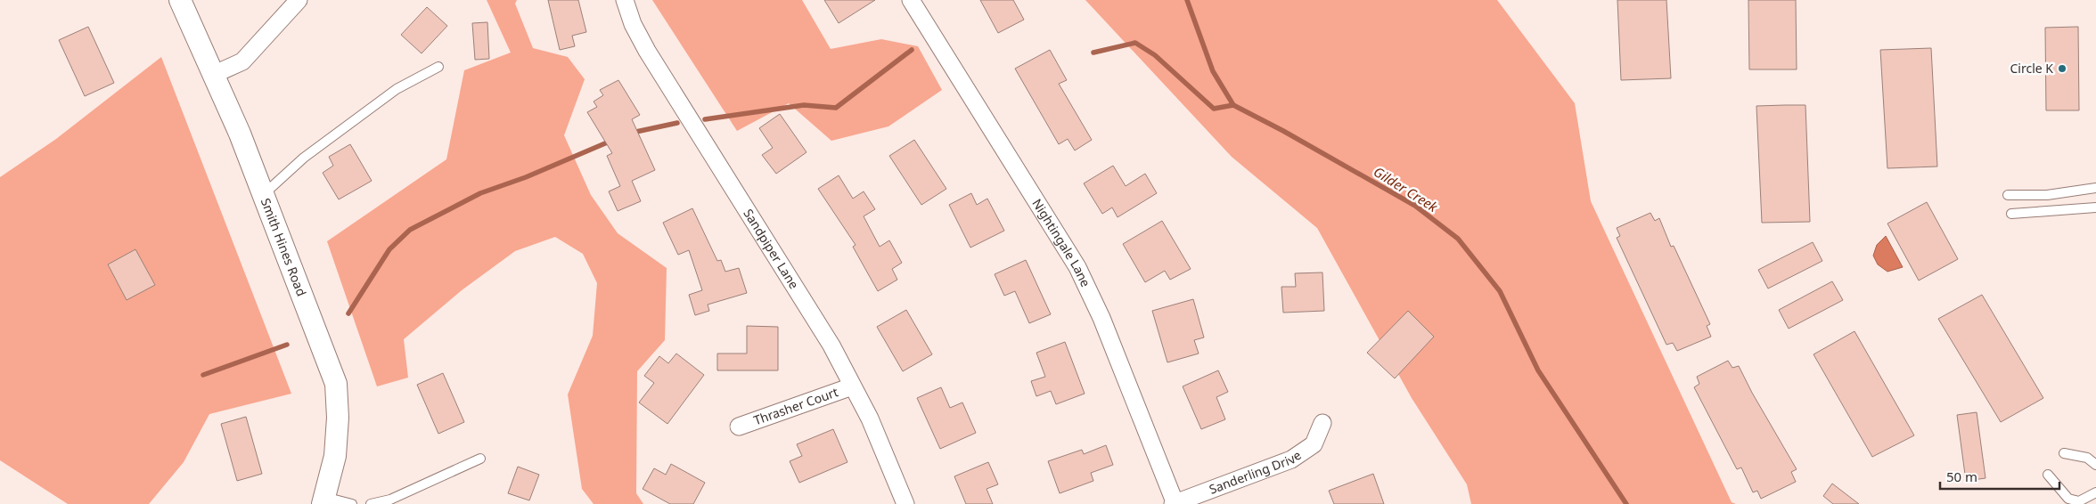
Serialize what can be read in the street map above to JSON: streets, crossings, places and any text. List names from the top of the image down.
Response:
{
  "streets": {
    "street": [
      "Nightingale Lane",
      "Smith Hines Road",
      "Sandpiper Lane",
      "Thrasher Court",
      "Sanderling Drive"
    ]
  },
  "crossings": [
    ["Nightingale Lane", "Sanderling Drive"],
    ["Sandpiper Lane", "Thrasher Court"]
  ],
  "water": ["Gilder Creek"],
  "places": ["Circle K"],
  "scale_bar": "50 m"
}
